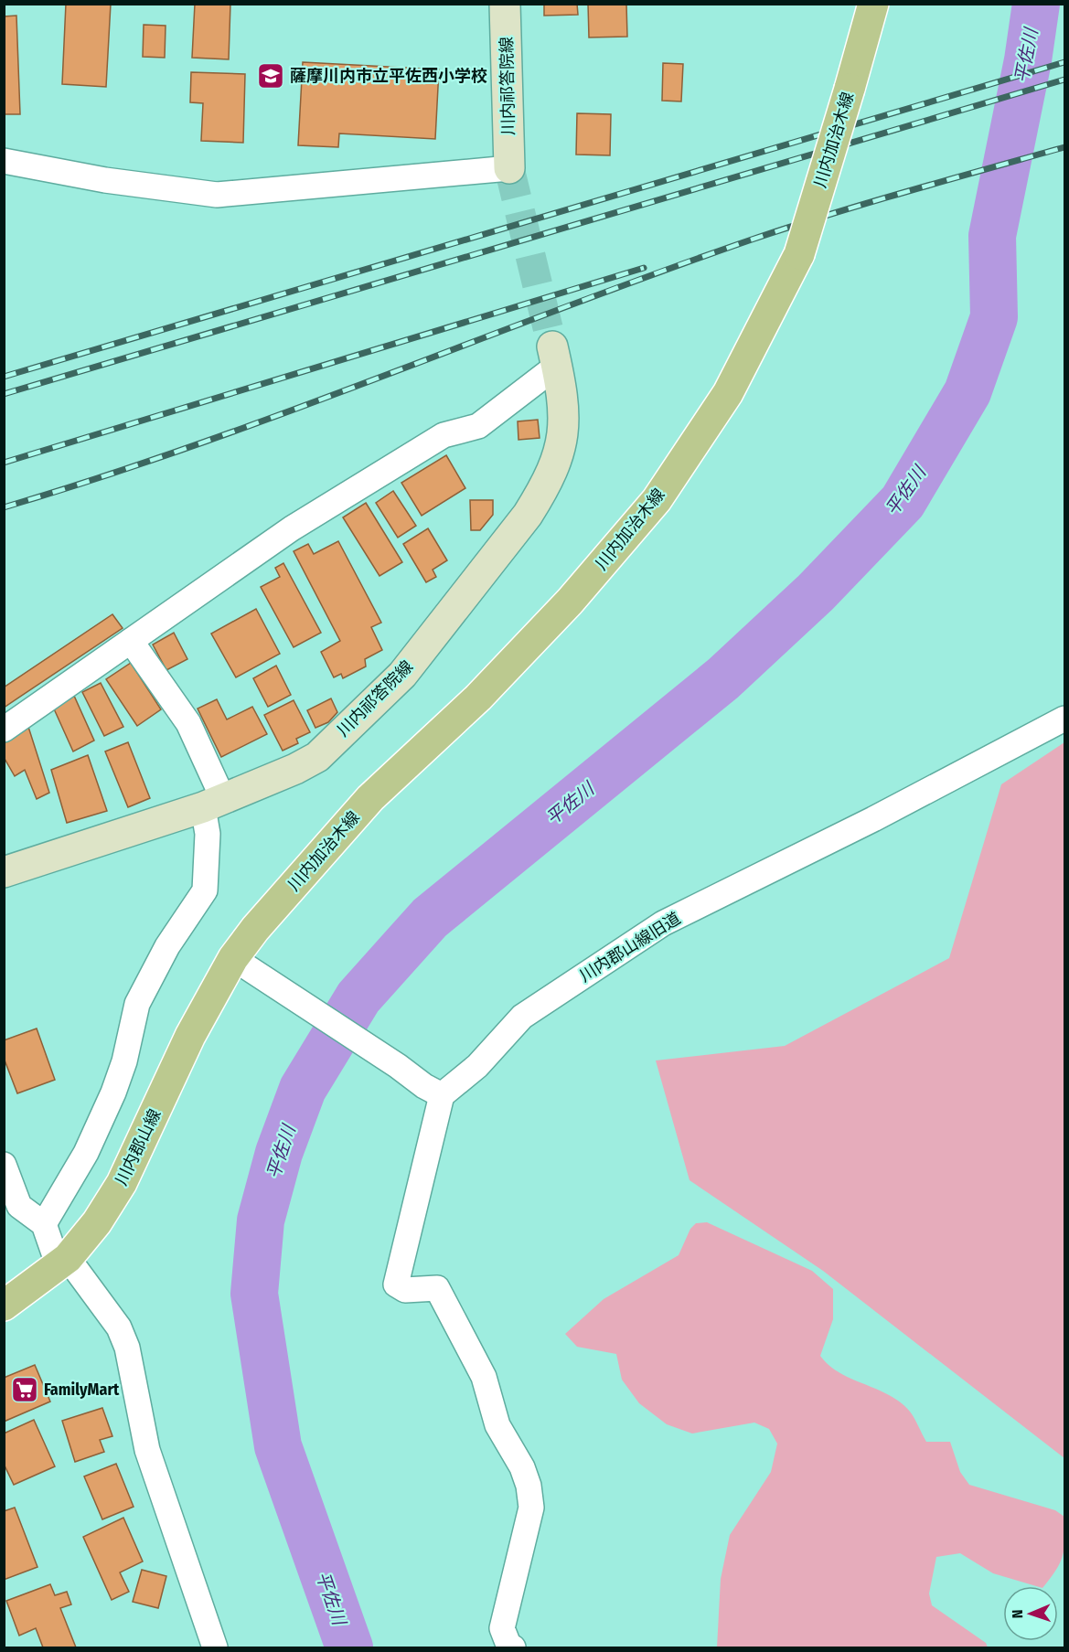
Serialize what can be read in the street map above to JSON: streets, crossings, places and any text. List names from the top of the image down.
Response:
{
  "streets": {
    "main road": ["川内祁答院線", "川内加治木線", "川内郡山線"],
    "street": ["川内郡山線旧道"]
  },
  "crossings": [
    ["川内加治木線", "川内郡山線"]
  ],
  "water": ["平佐川"],
  "places": {
    "school or university": ["薩摩川内市立平佐西小学校"],
    "supermarket": ["FamilyMart"]
  },
  "north": "left"
}
